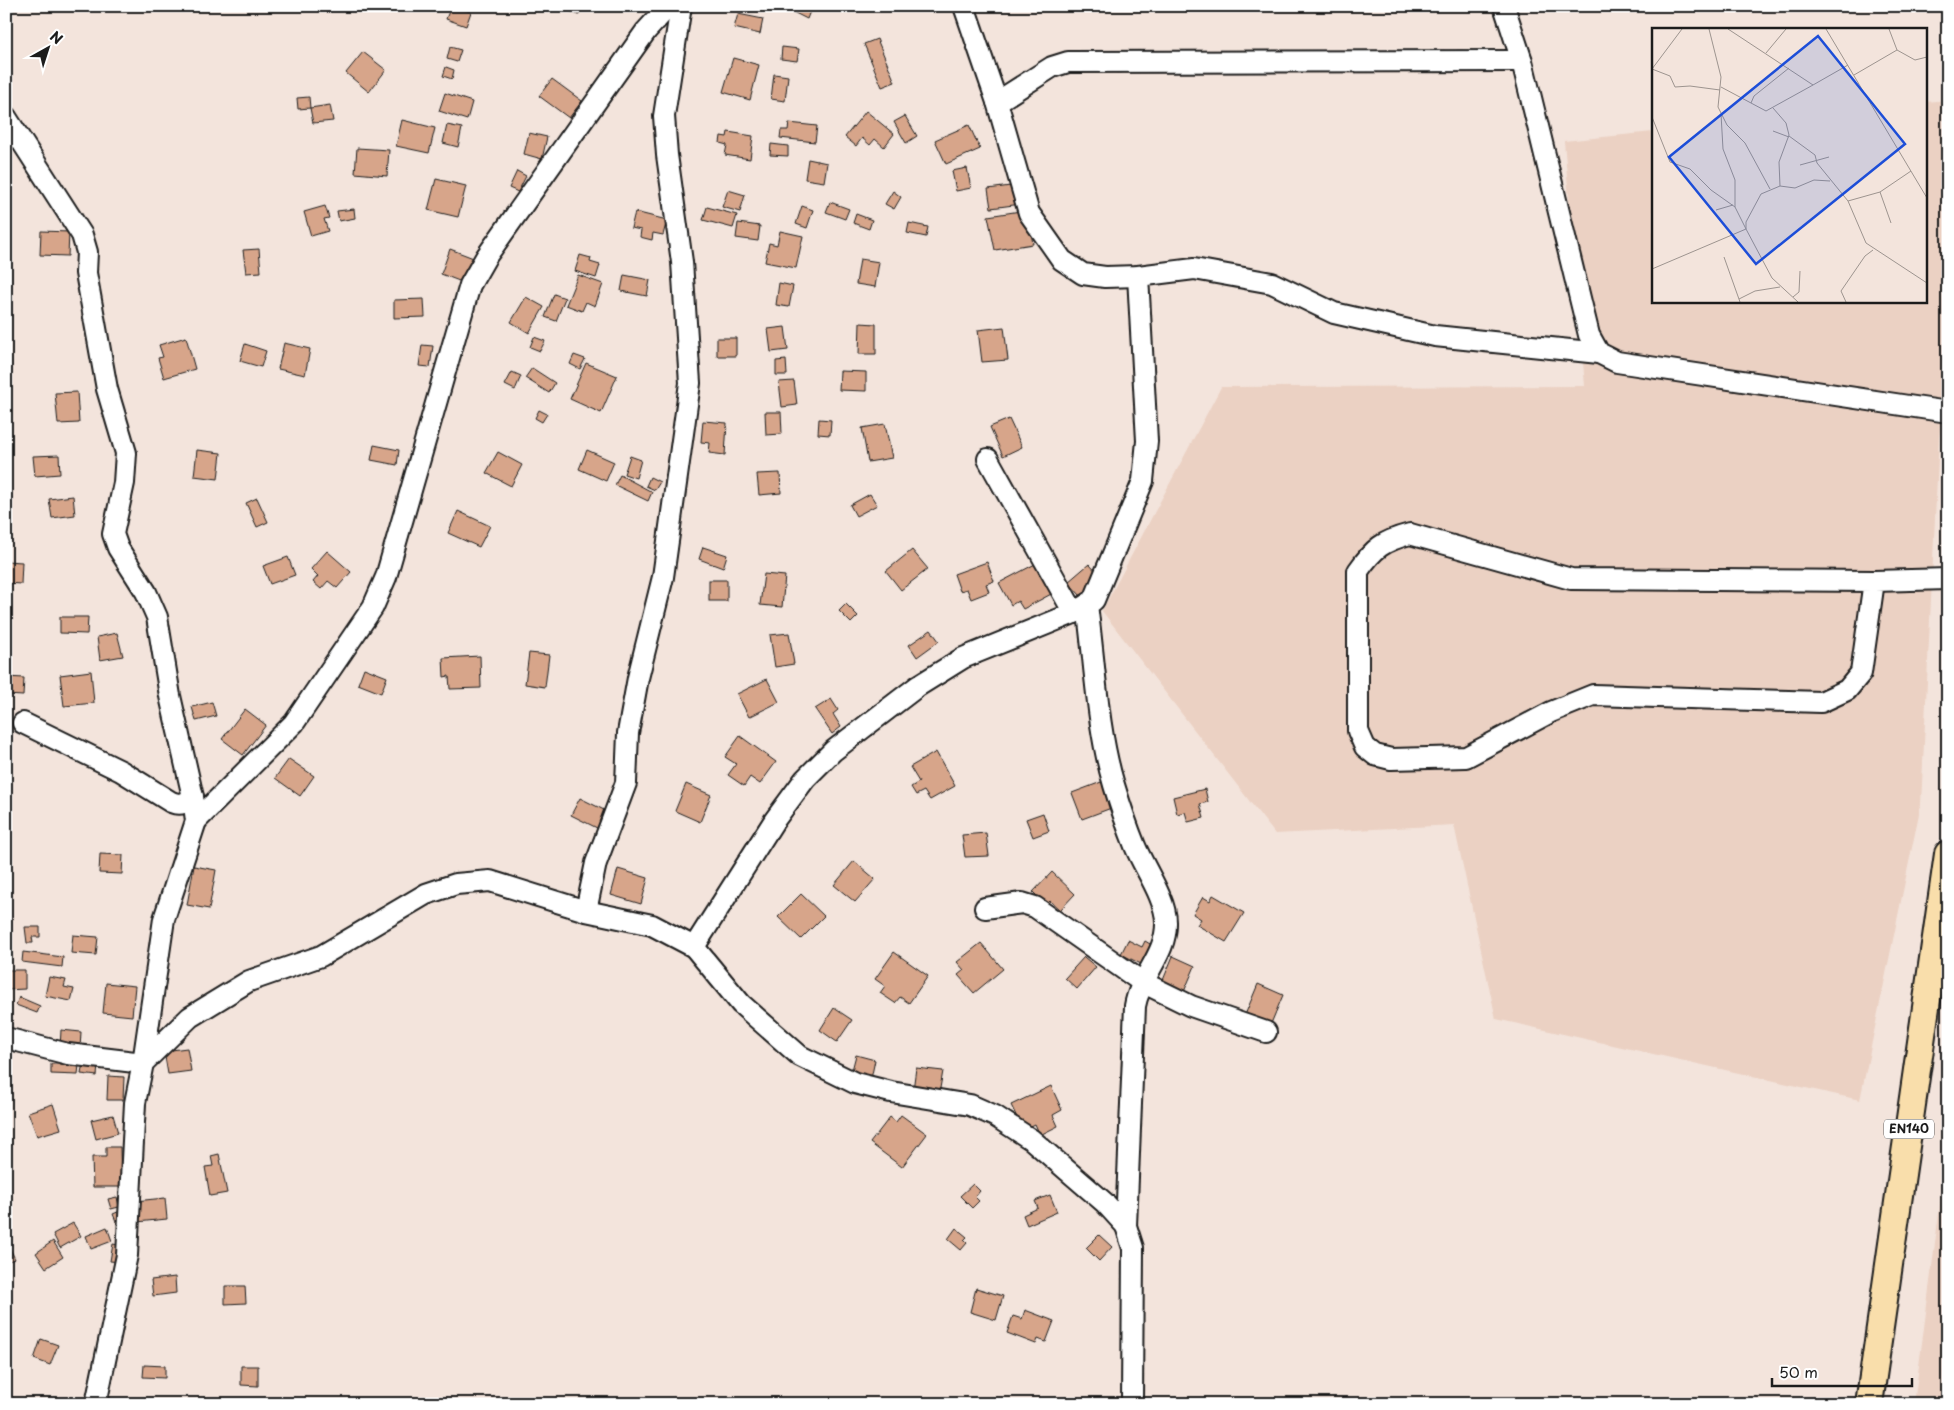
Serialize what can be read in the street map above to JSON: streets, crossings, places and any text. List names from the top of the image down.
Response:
{
  "streets": {
    "main road": ["EN140"]
  },
  "scale_bar": "50 m",
  "north": "top right"
}
